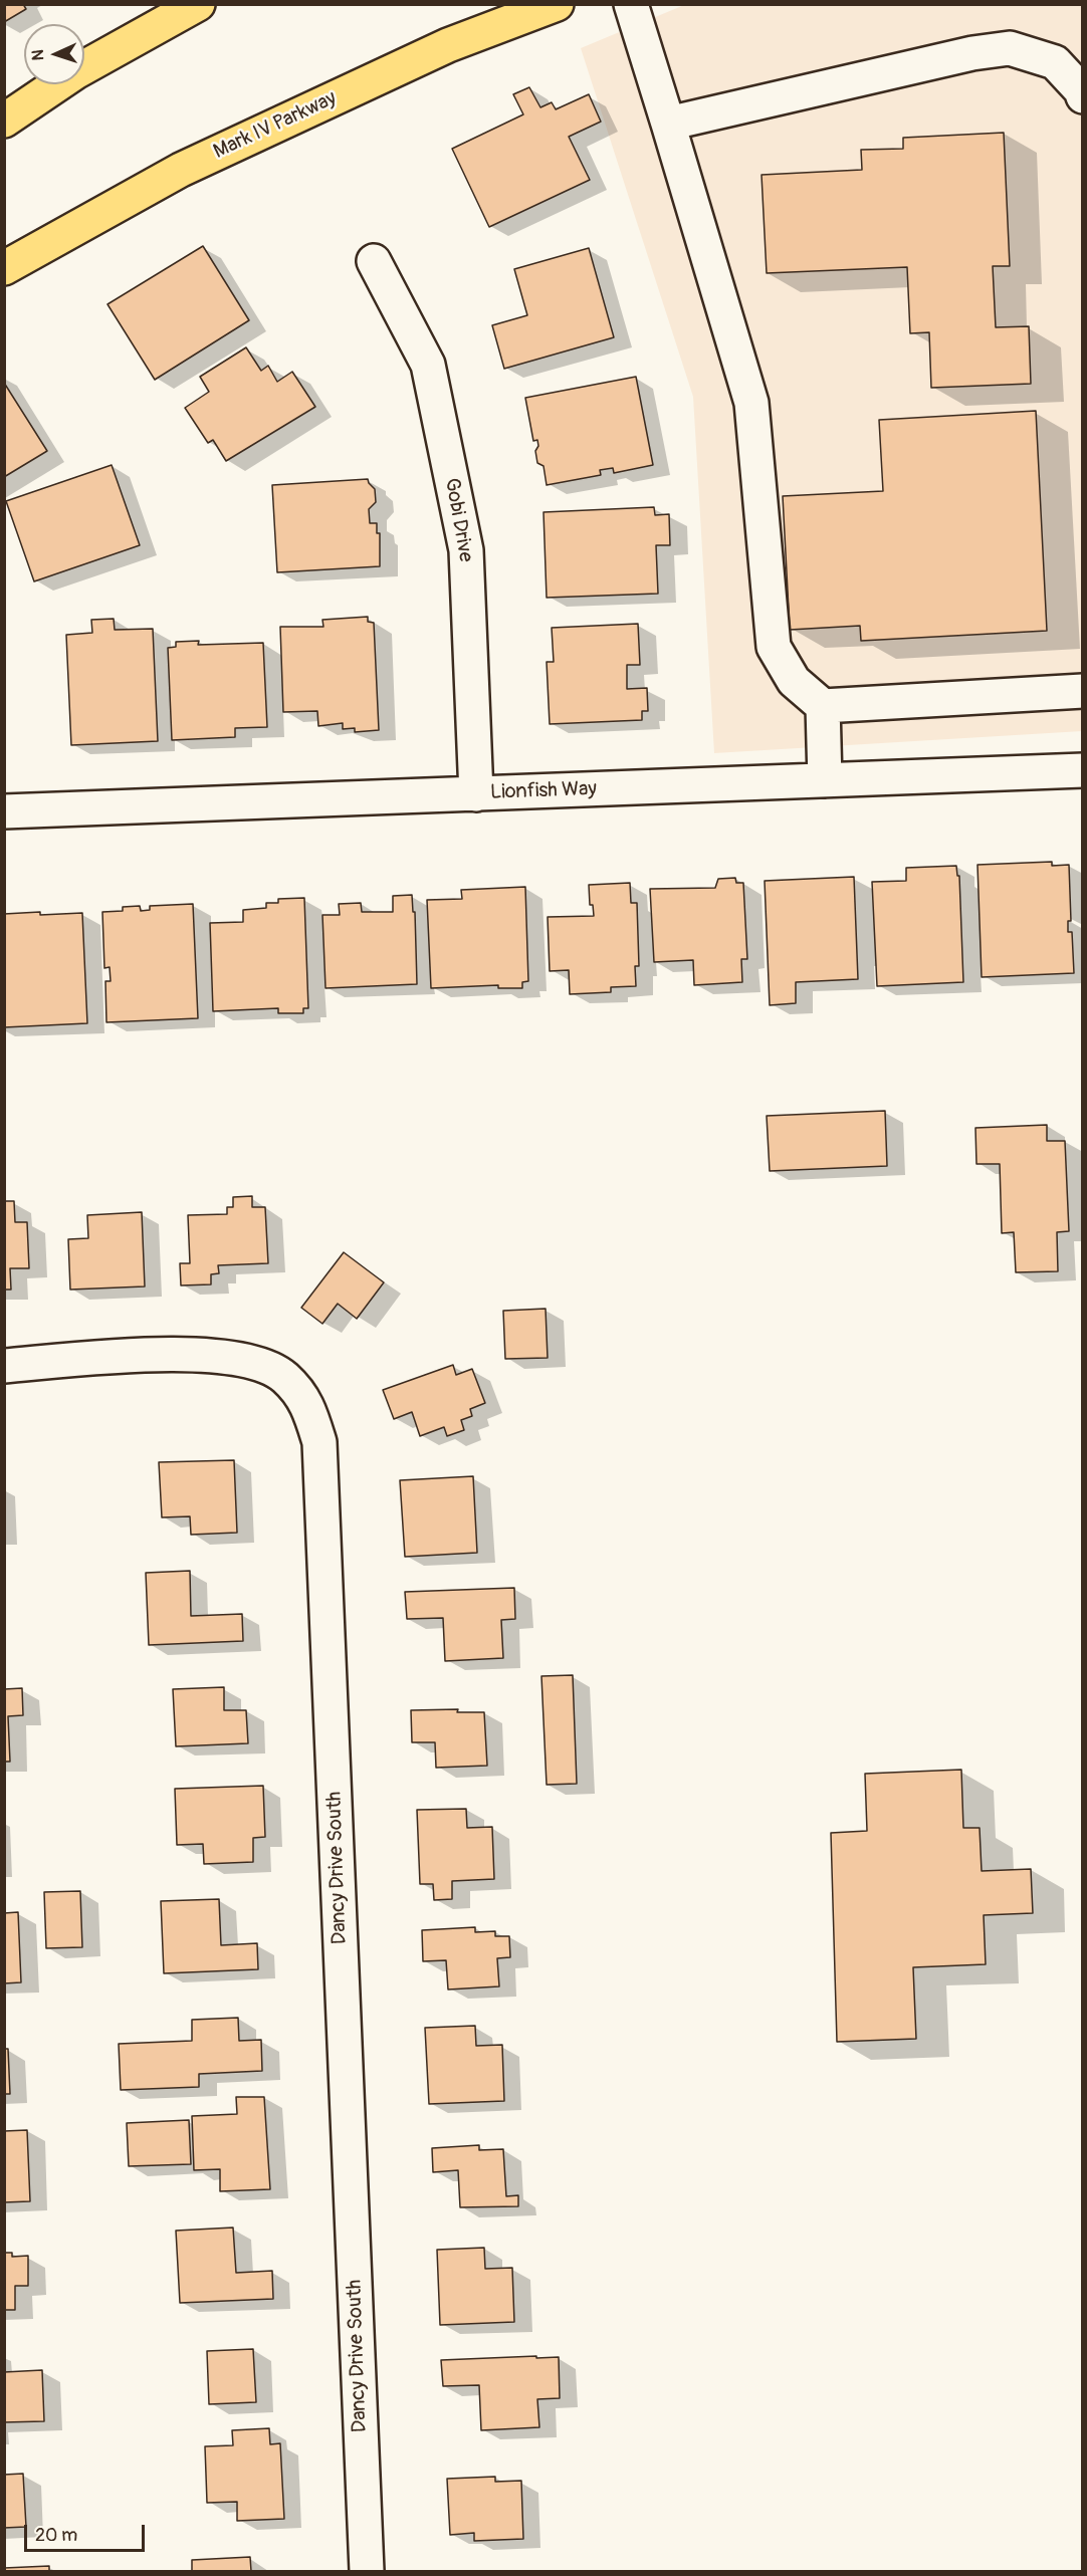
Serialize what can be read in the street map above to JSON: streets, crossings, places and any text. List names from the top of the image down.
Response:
{
  "streets": {
    "main road": ["Mark IV Parkway"],
    "street": ["Gobi Drive", "Lionfish Way", "Dancy Drive South"]
  },
  "crossings": [
    ["Gobi Drive", "Lionfish Way"]
  ],
  "scale_bar": "20 m",
  "north": "left"
}
